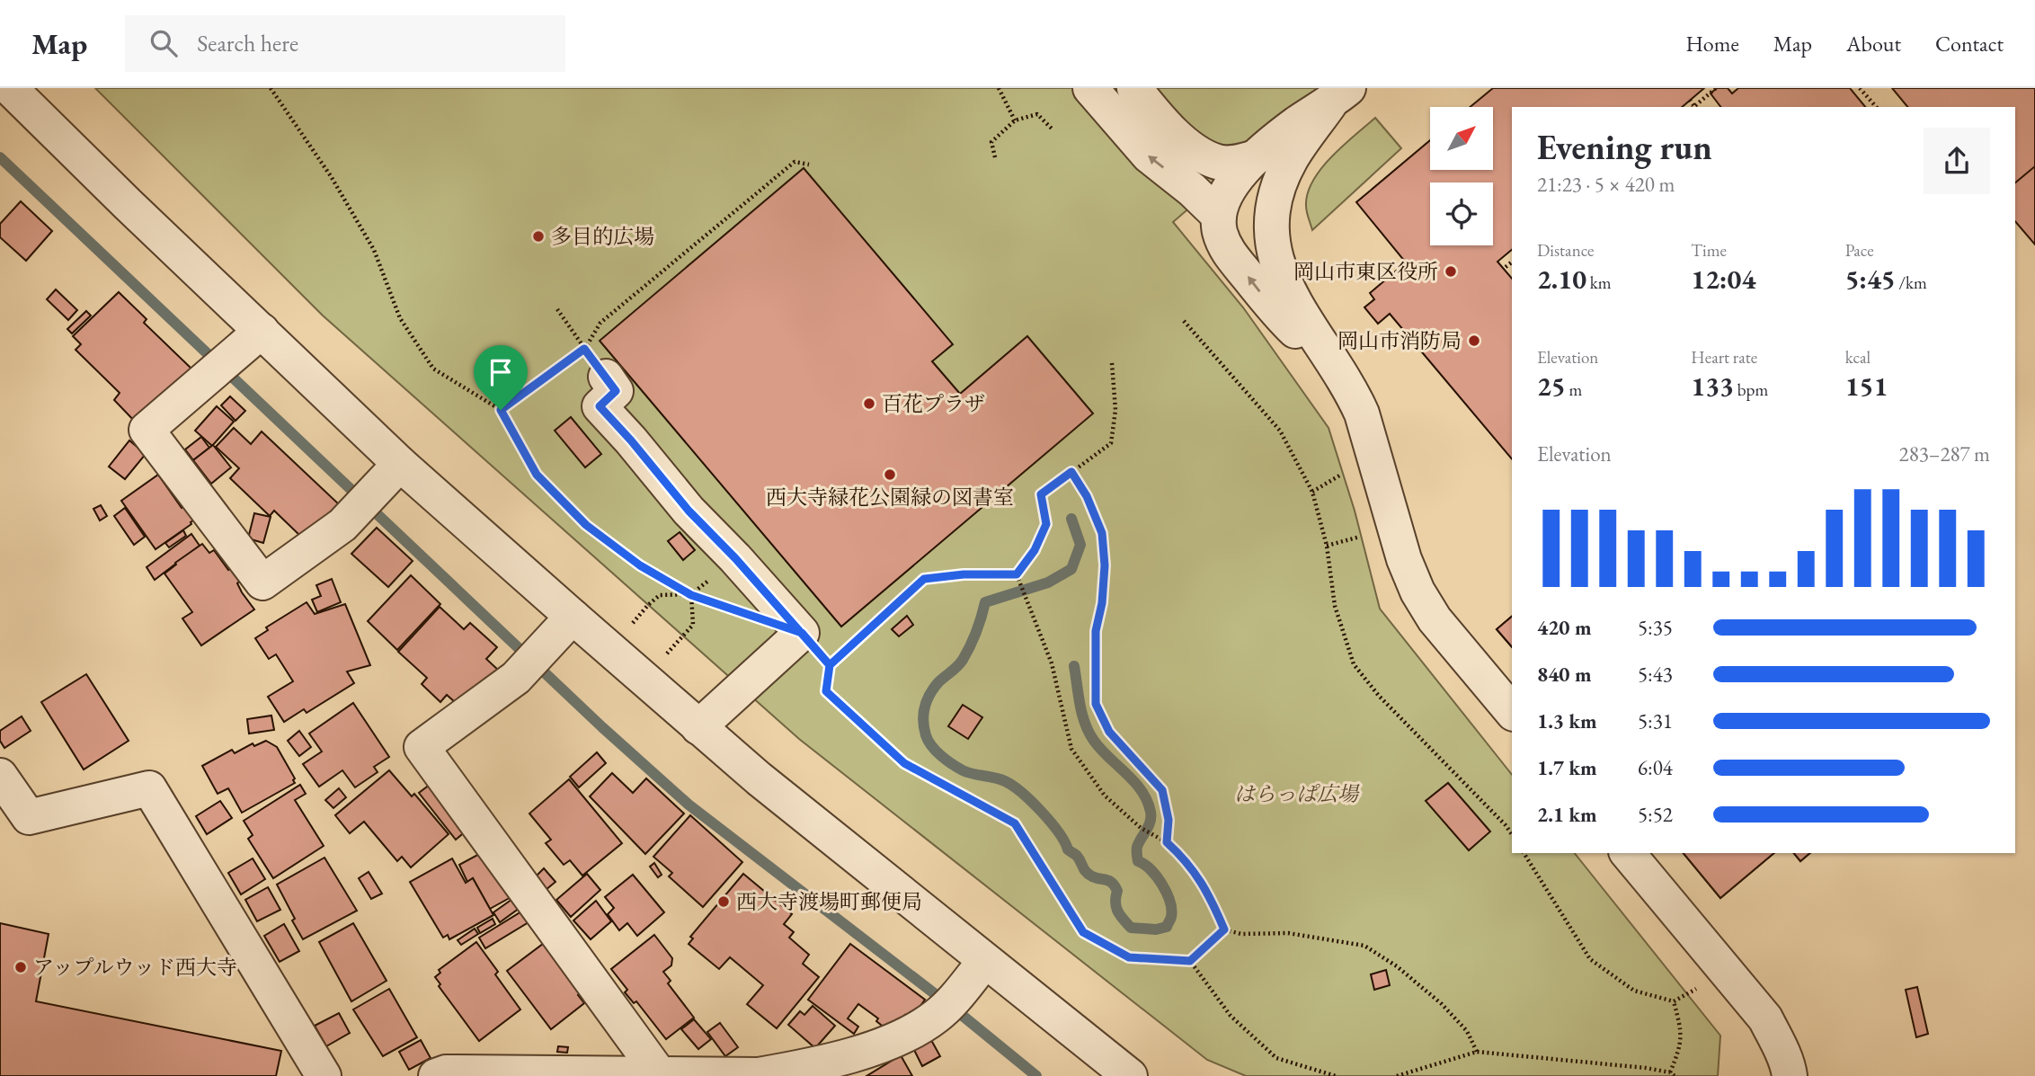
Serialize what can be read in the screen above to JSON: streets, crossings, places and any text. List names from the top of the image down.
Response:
{
  "parks": ["はらっぱ広場"],
  "places": [
    "多目的広場",
    "岡山市東区役所",
    "岡山市消防局",
    "百花プラザ",
    "西大寺緑花公園緑の図書室",
    "西大寺渡場町郵便局",
    "アップルウッド西大寺"
  ],
  "north": "top right",
  "page": {
    "header": "Map",
    "search": "Search here",
    "nav": [
      "Home",
      "Map",
      "About",
      "Contact"
    ],
    "heading": ["Evening run", "21:23 · 5 × 420 m"],
    "stats": [
      ["Distance", "2.10 km"],
      ["Time", "12:04"],
      ["Pace", "5:45 /km"],
      ["Elevation", "25 m"],
      ["Heart rate", "133 bpm"],
      ["kcal", "151"]
    ],
    "chart": ["Elevation", "283–287 m"],
    "list": [
      {
        "name": "420 m",
        "note": "5:35"
      },
      {
        "name": "840 m",
        "note": "5:43"
      },
      {
        "name": "1.3 km",
        "note": "5:31"
      },
      {
        "name": "1.7 km",
        "note": "6:04"
      },
      {
        "name": "2.1 km",
        "note": "5:52"
      }
    ]
  }
}
